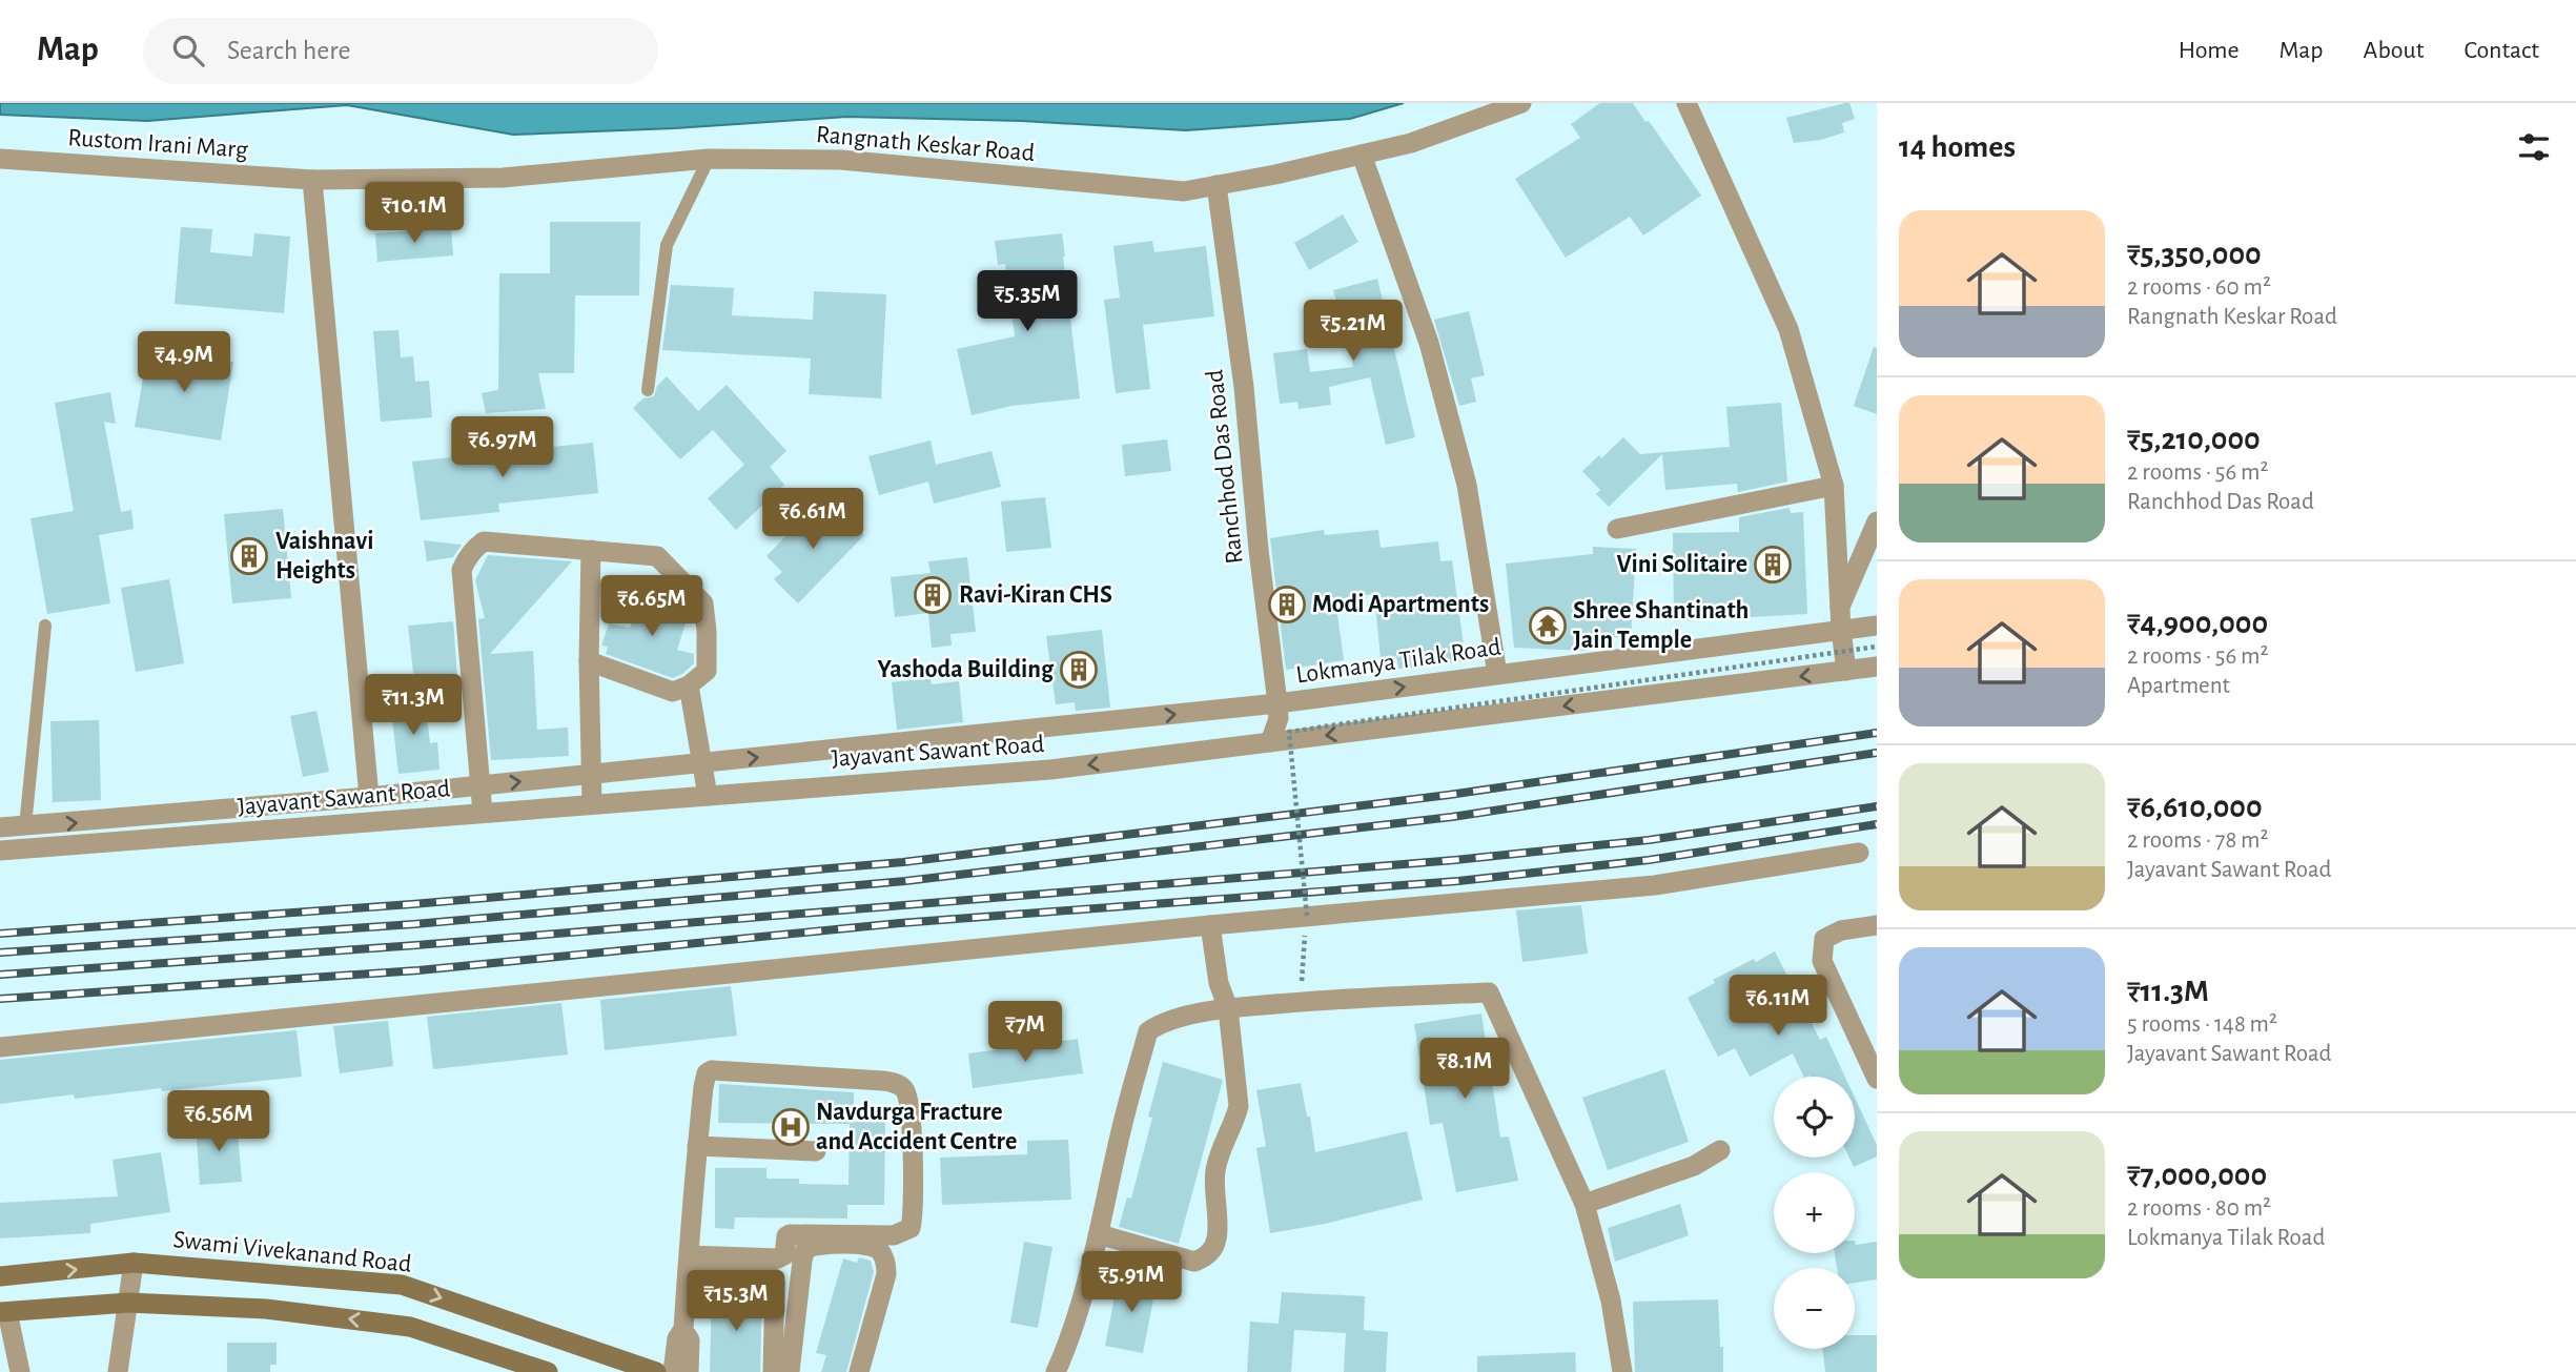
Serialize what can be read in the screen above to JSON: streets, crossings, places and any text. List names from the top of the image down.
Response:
{
  "streets": {
    "main road": ["Swami Vivekanand Road"],
    "street": [
      "Rustom Irani Marg",
      "Rangnath Keskar Road",
      "Ranchhod Das Road",
      "Lokmanya Tilak Road",
      "Jayavant Sawant Road"
    ]
  },
  "crossings": [
    ["Rustom Irani Marg", "Rangnath Keskar Road"],
    ["Rangnath Keskar Road", "Ranchhod Das Road"],
    ["Ranchhod Das Road", "Lokmanya Tilak Road"],
    ["Ranchhod Das Road", "Jayavant Sawant Road"],
    ["Lokmanya Tilak Road", "Jayavant Sawant Road"]
  ],
  "one_way": ["Lokmanya Tilak Road"],
  "places": {
    "building": [
      "Vaishnavi Heights",
      "Vini Solitaire",
      "Ravi-Kiran CHS",
      "Modi Apartments",
      "Yashoda Building"
    ],
    "temple": ["Shree Shantinath Jain Temple"],
    "hospital": ["Navdurga Fracture and Accident Centre"]
  },
  "page": {
    "header": "Map",
    "search": "Search here",
    "nav": [
      "Home",
      "Map",
      "About",
      "Contact"
    ],
    "heading": "14 homes",
    "price": [
      "₹10.1M",
      "₹5.35M",
      "₹5.21M",
      "₹4.9M",
      "₹6.97M",
      "₹6.61M",
      "₹6.65M",
      "₹11.3M",
      "₹6.11M",
      "₹7M",
      "₹8.1M",
      "₹6.56M",
      "₹5.91M",
      "₹15.3M"
    ],
    "list": [
      {
        "name": "₹5,350,000",
        "note": "2 rooms · 60 m² · Rangnath Keskar Road"
      },
      {
        "name": "₹5,210,000",
        "note": "2 rooms · 56 m² · Ranchhod Das Road"
      },
      {
        "name": "₹4,900,000",
        "note": "2 rooms · 56 m² · Apartment"
      },
      {
        "name": "₹6,610,000",
        "note": "2 rooms · 78 m² · Jayavant Sawant Road"
      },
      {
        "name": "₹11.3M",
        "note": "5 rooms · 148 m² · Jayavant Sawant Road"
      },
      {
        "name": "₹7,000,000",
        "note": "2 rooms · 80 m² · Lokmanya Tilak Road"
      }
    ],
    "map_buttons": ["+", "−"]
  }
}
